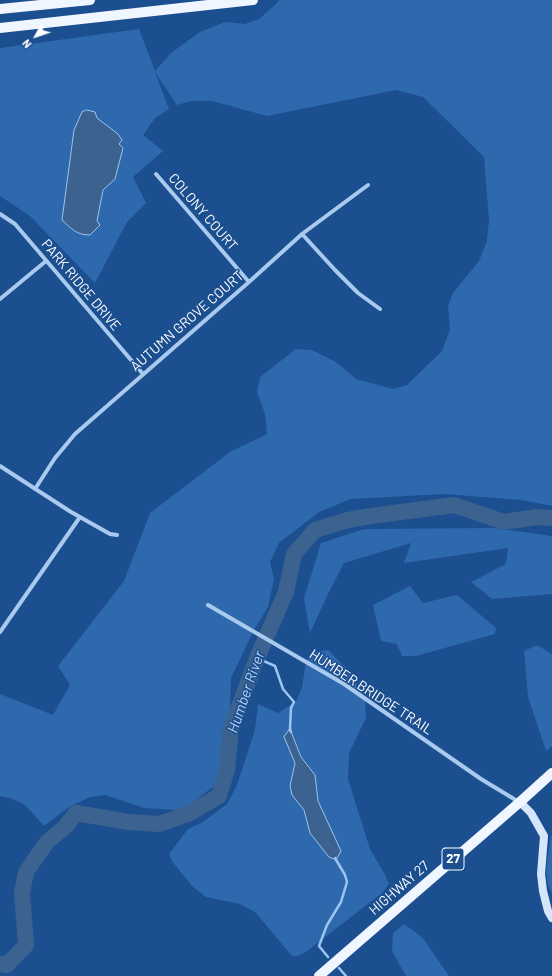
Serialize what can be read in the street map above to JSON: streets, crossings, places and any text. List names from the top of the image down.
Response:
{
  "streets": {
    "main road": ["27", "HIGHWAY 27"],
    "street": [
      "COLONY COURT",
      "PARK RIDGE DRIVE",
      "AUTUMN GROVE COURT",
      "HUMBER BRIDGE TRAIL"
    ]
  },
  "crossings": [
    ["COLONY COURT", "AUTUMN GROVE COURT"],
    ["PARK RIDGE DRIVE", "AUTUMN GROVE COURT"],
    ["HUMBER BRIDGE TRAIL", "HIGHWAY 27"]
  ],
  "water": ["Humber River"],
  "north": "bottom left"
}
